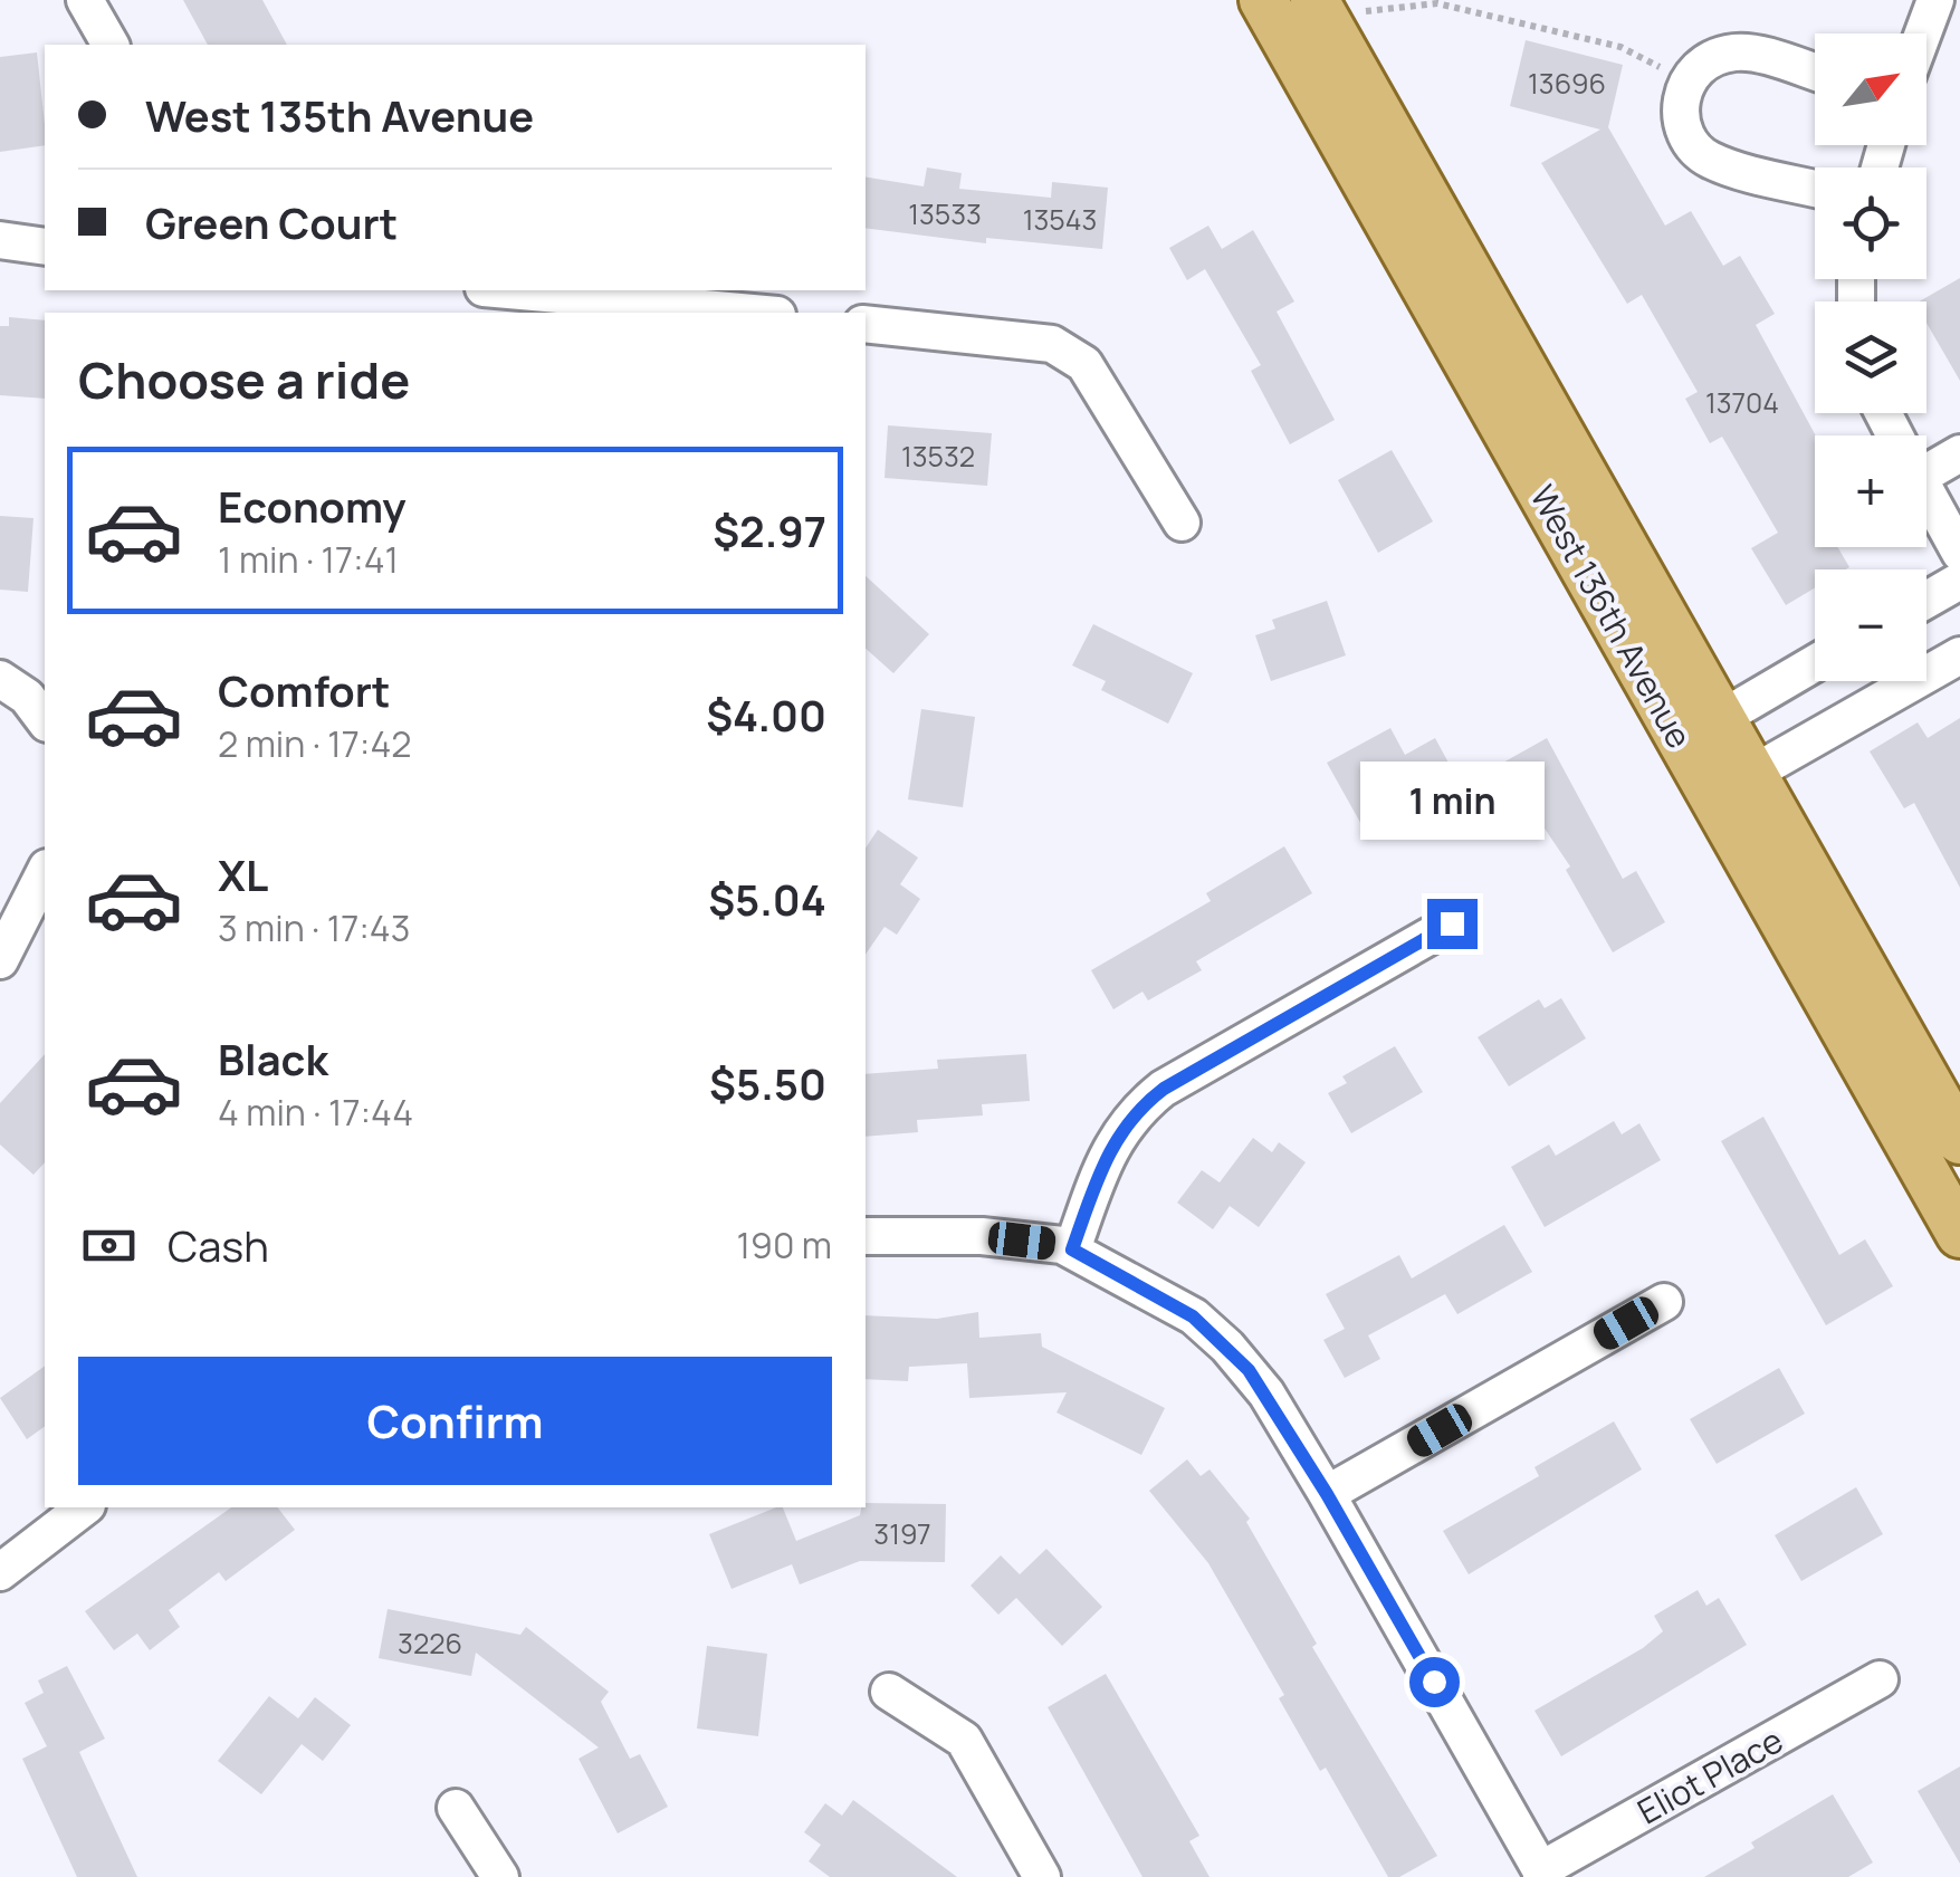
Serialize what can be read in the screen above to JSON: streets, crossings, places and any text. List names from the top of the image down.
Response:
{
  "streets": {
    "main road": ["West 136th Avenue"],
    "street": ["Eliot Place"]
  },
  "house_numbers": [
    "13696",
    "13533",
    "13543",
    "13704",
    "13532",
    "3197",
    "3226"
  ],
  "north": "top right",
  "page": {
    "map_buttons": ["+", "−"],
    "banner": ["West 135th Avenue", "Green Court"],
    "heading": "Choose a ride",
    "list": [
      {
        "name": "Economy",
        "note": "1 min · 17:41",
        "value": "$2.97"
      },
      {
        "name": "Comfort",
        "note": "2 min · 17:42",
        "value": "$4.00"
      },
      {
        "name": "XL",
        "note": "3 min · 17:43",
        "value": "$5.04"
      },
      {
        "name": "Black",
        "note": "4 min · 17:44",
        "value": "$5.50"
      }
    ],
    "bubble": "1 min",
    "pay": ["Cash", "190 m"],
    "buttons": "Confirm"
  }
}
